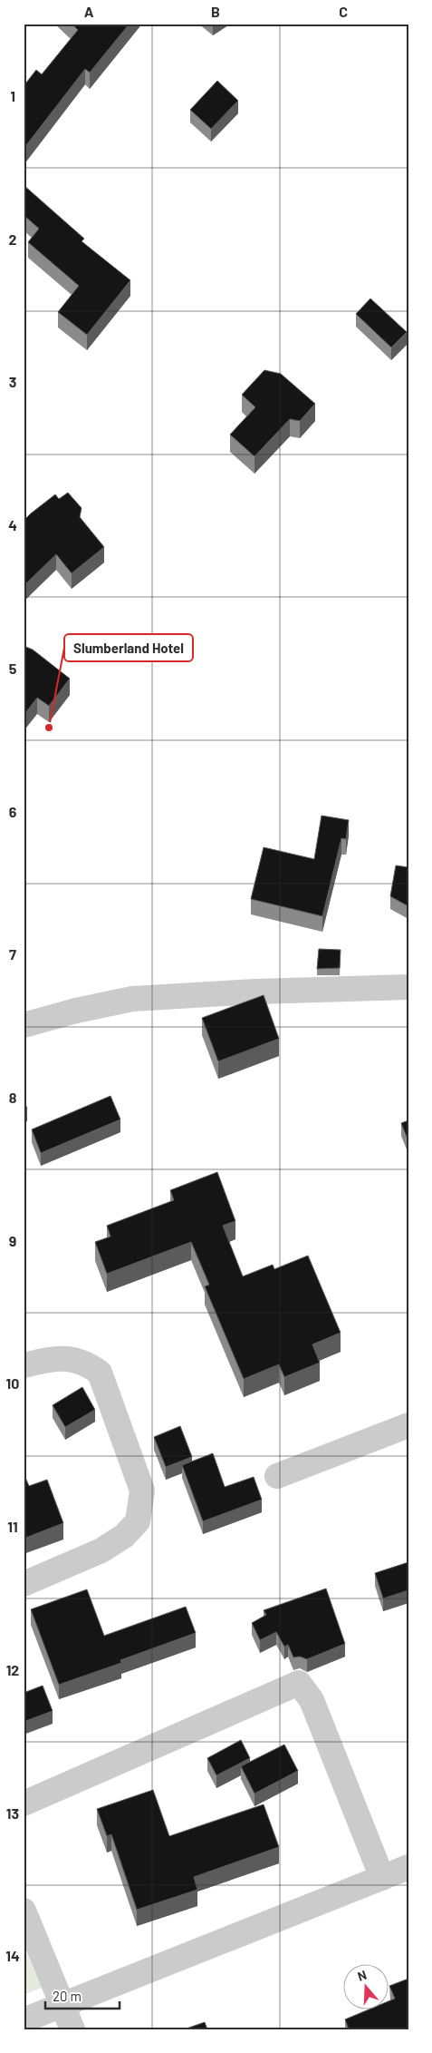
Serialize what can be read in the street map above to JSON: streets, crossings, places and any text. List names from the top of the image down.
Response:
{
  "places": ["Slumberland Hotel"],
  "scale_bar": "20 m",
  "north": "top",
  "grid": {
    "columns": ["A", "B", "C"],
    "rows": [
      "1",
      "2",
      "3",
      "4",
      "5",
      "6",
      "7",
      "8",
      "9",
      "10",
      "11",
      "12",
      "13",
      "14"
    ]
  }
}
